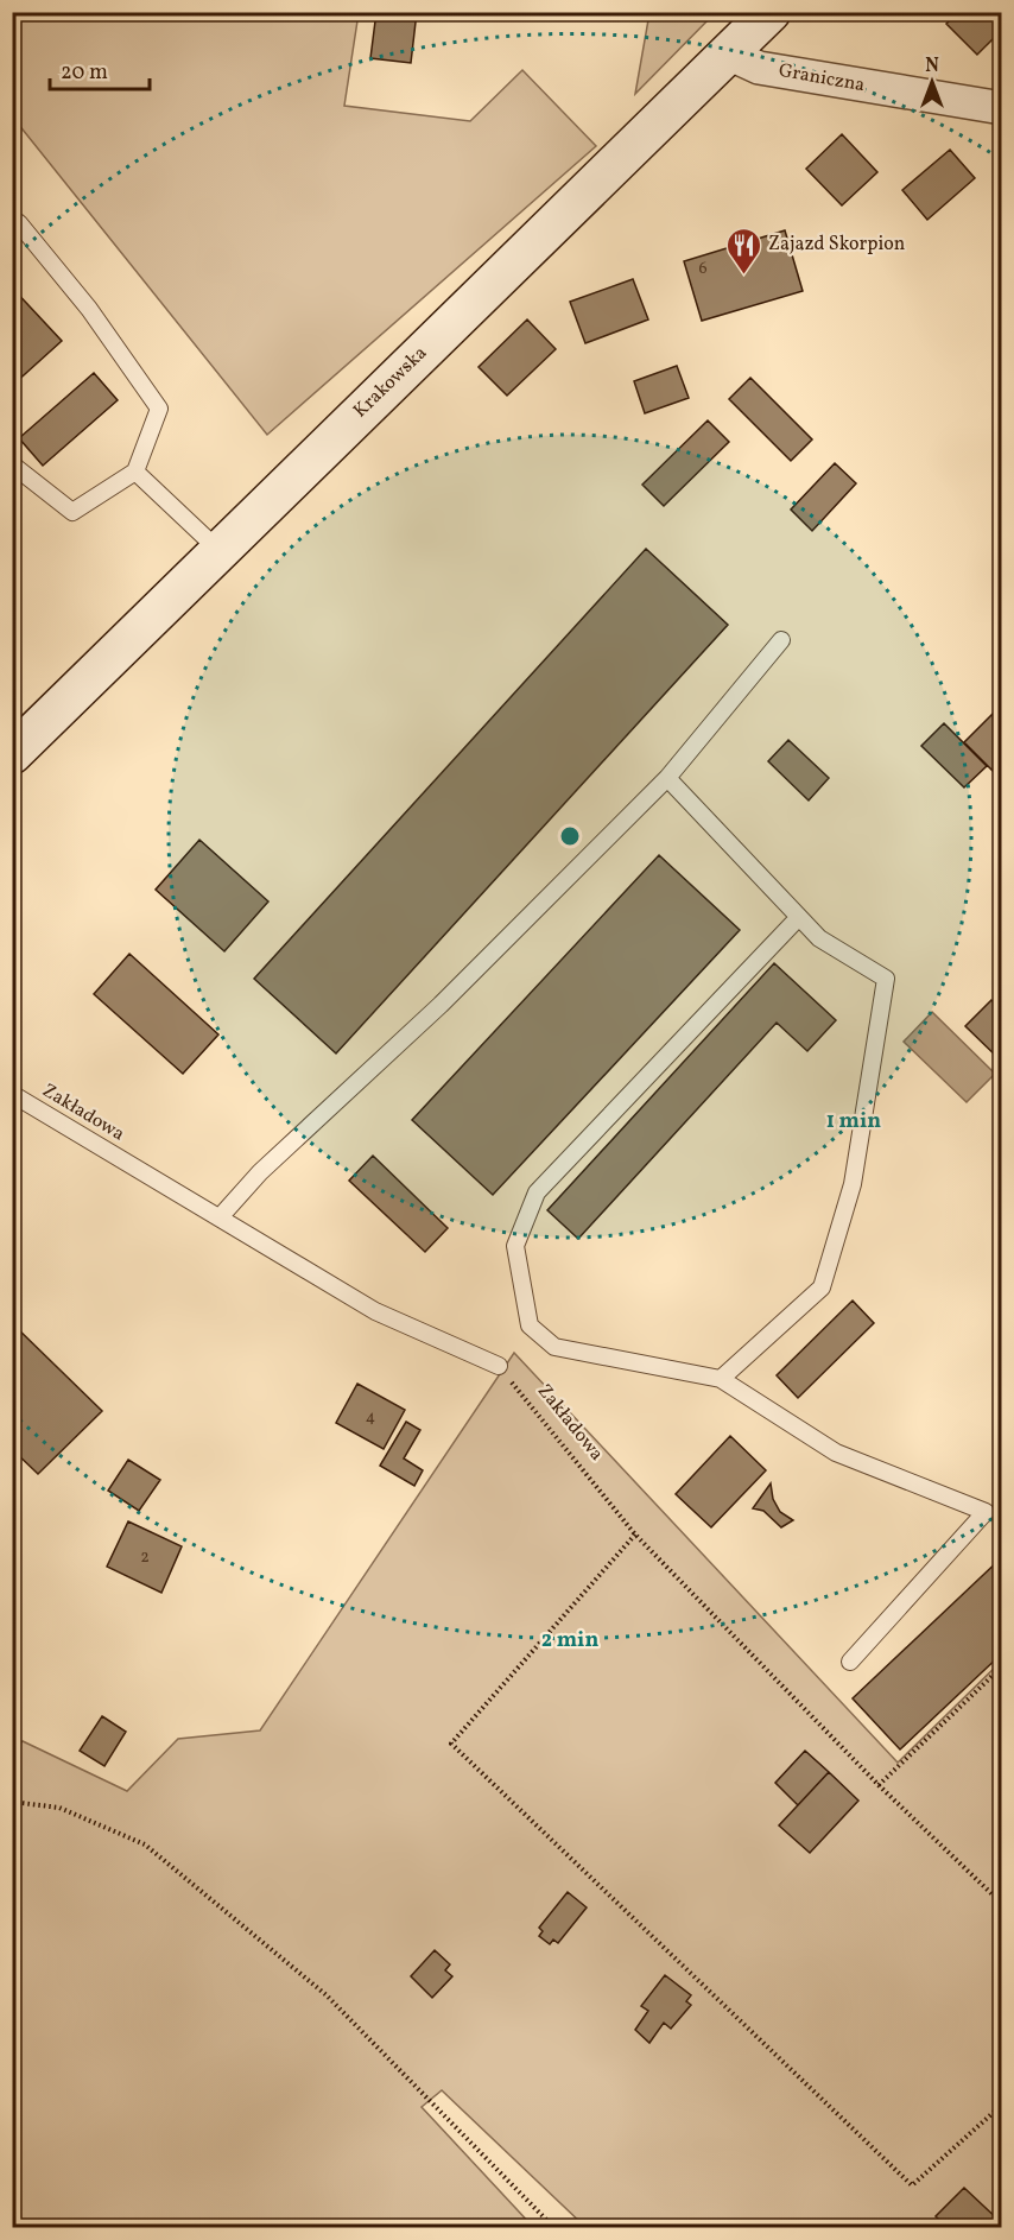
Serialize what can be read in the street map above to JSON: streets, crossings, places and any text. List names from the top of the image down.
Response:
{
  "streets": {
    "street": ["Graniczna", "Krakowska"],
    "lane": ["Zakładowa"]
  },
  "crossings": [
    ["Graniczna", "Krakowska"]
  ],
  "places": {
    "restaurant": ["Zajazd Skorpion"]
  },
  "house_numbers": ["6", "4", "2"],
  "scale_bar": "20 m",
  "north": "top",
  "rings": ["1 min", "2 min"]
}
